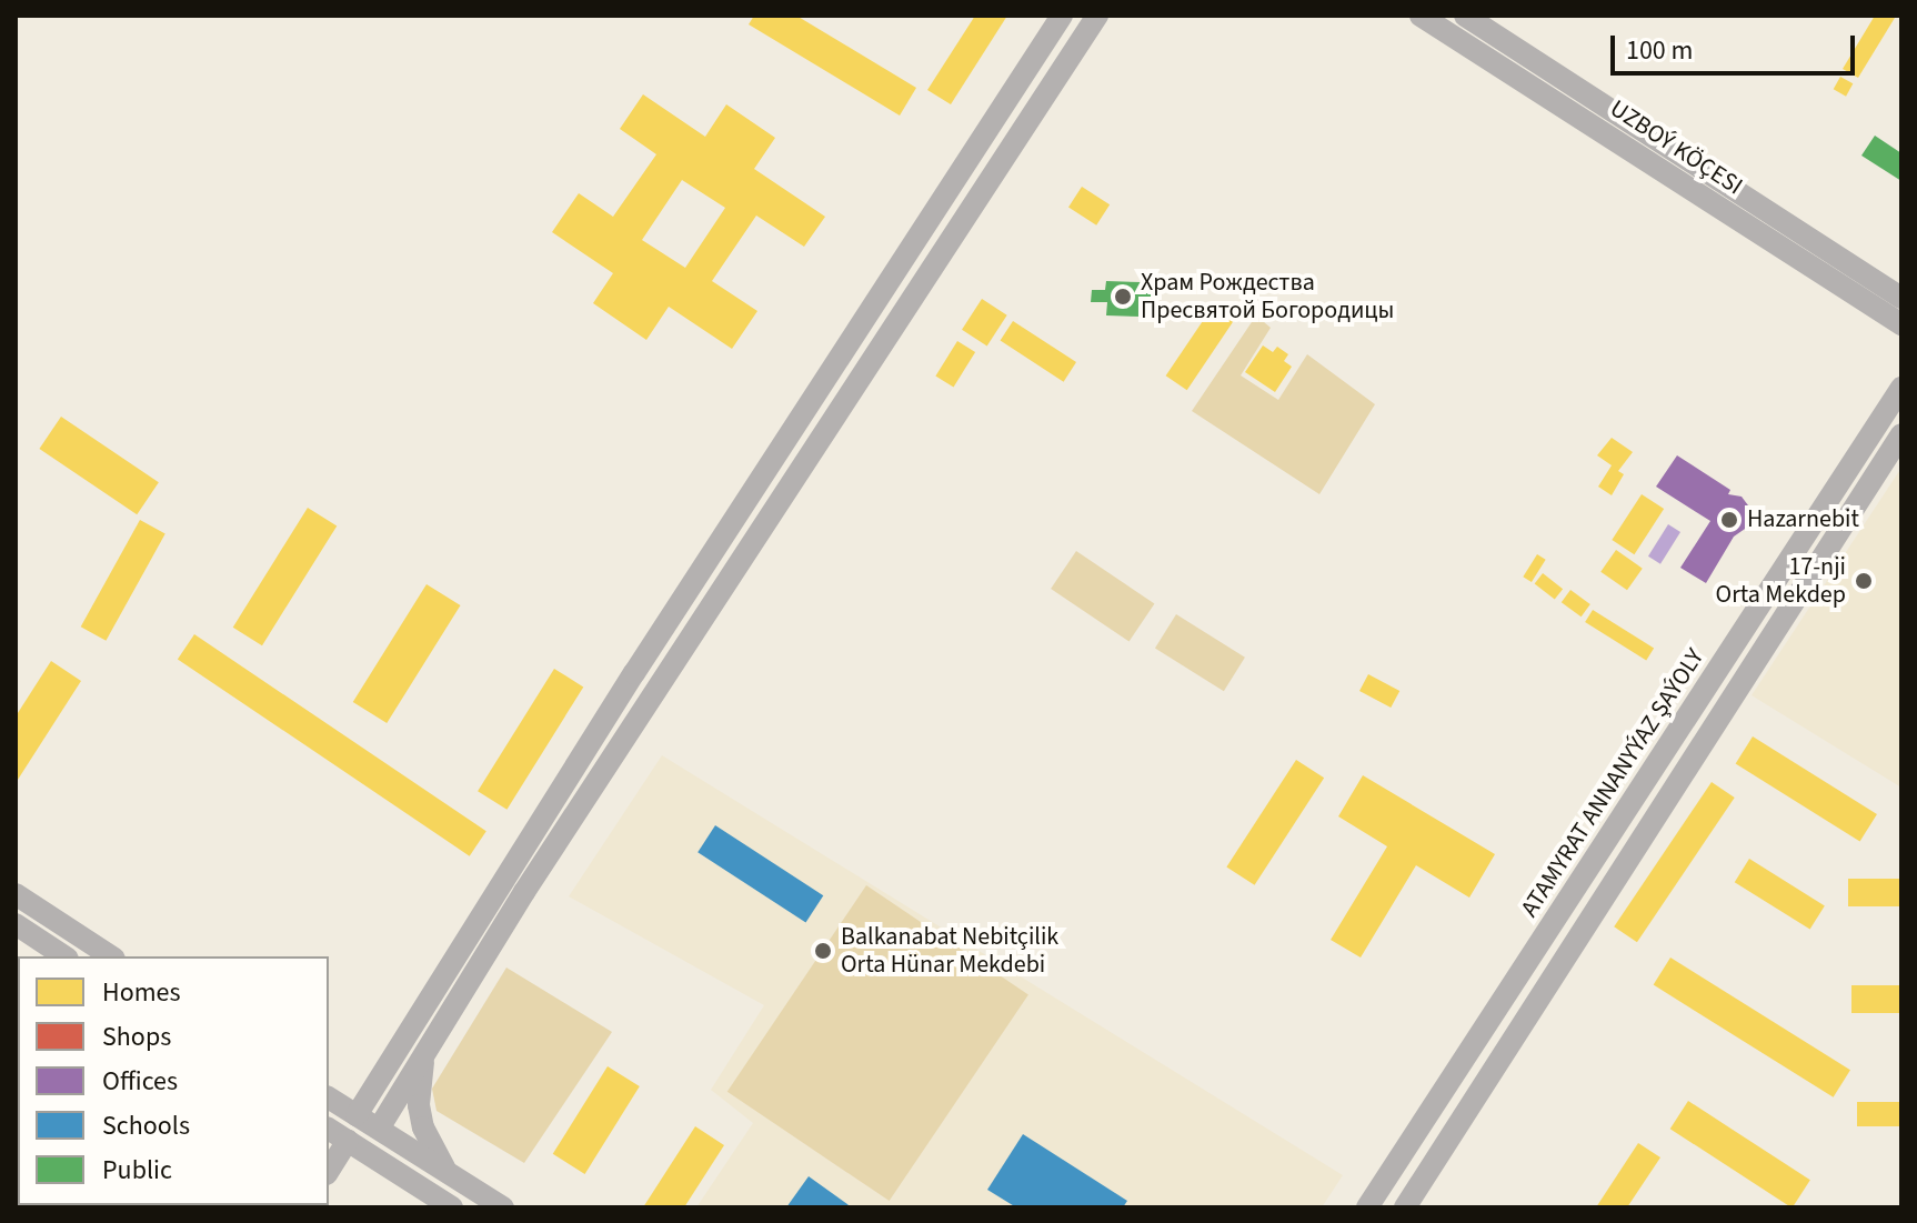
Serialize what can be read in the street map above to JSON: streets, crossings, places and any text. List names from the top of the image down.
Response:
{
  "streets": {
    "street": ["UZBOÝ KÖÇESI", "ATAMYRAT ANNANYÝAZ ŞAÝOLY"]
  },
  "places": [
    "Храм Рождества Пресвятой Богородицы",
    "Hazarnebit",
    "17-nji Orta Mekdep",
    "Balkanabat Nebitçilik Orta Hünar Mekdebi"
  ],
  "legend": [
    "Homes",
    "Shops",
    "Offices",
    "Schools",
    "Public"
  ],
  "scale_bar": "100 m"
}
